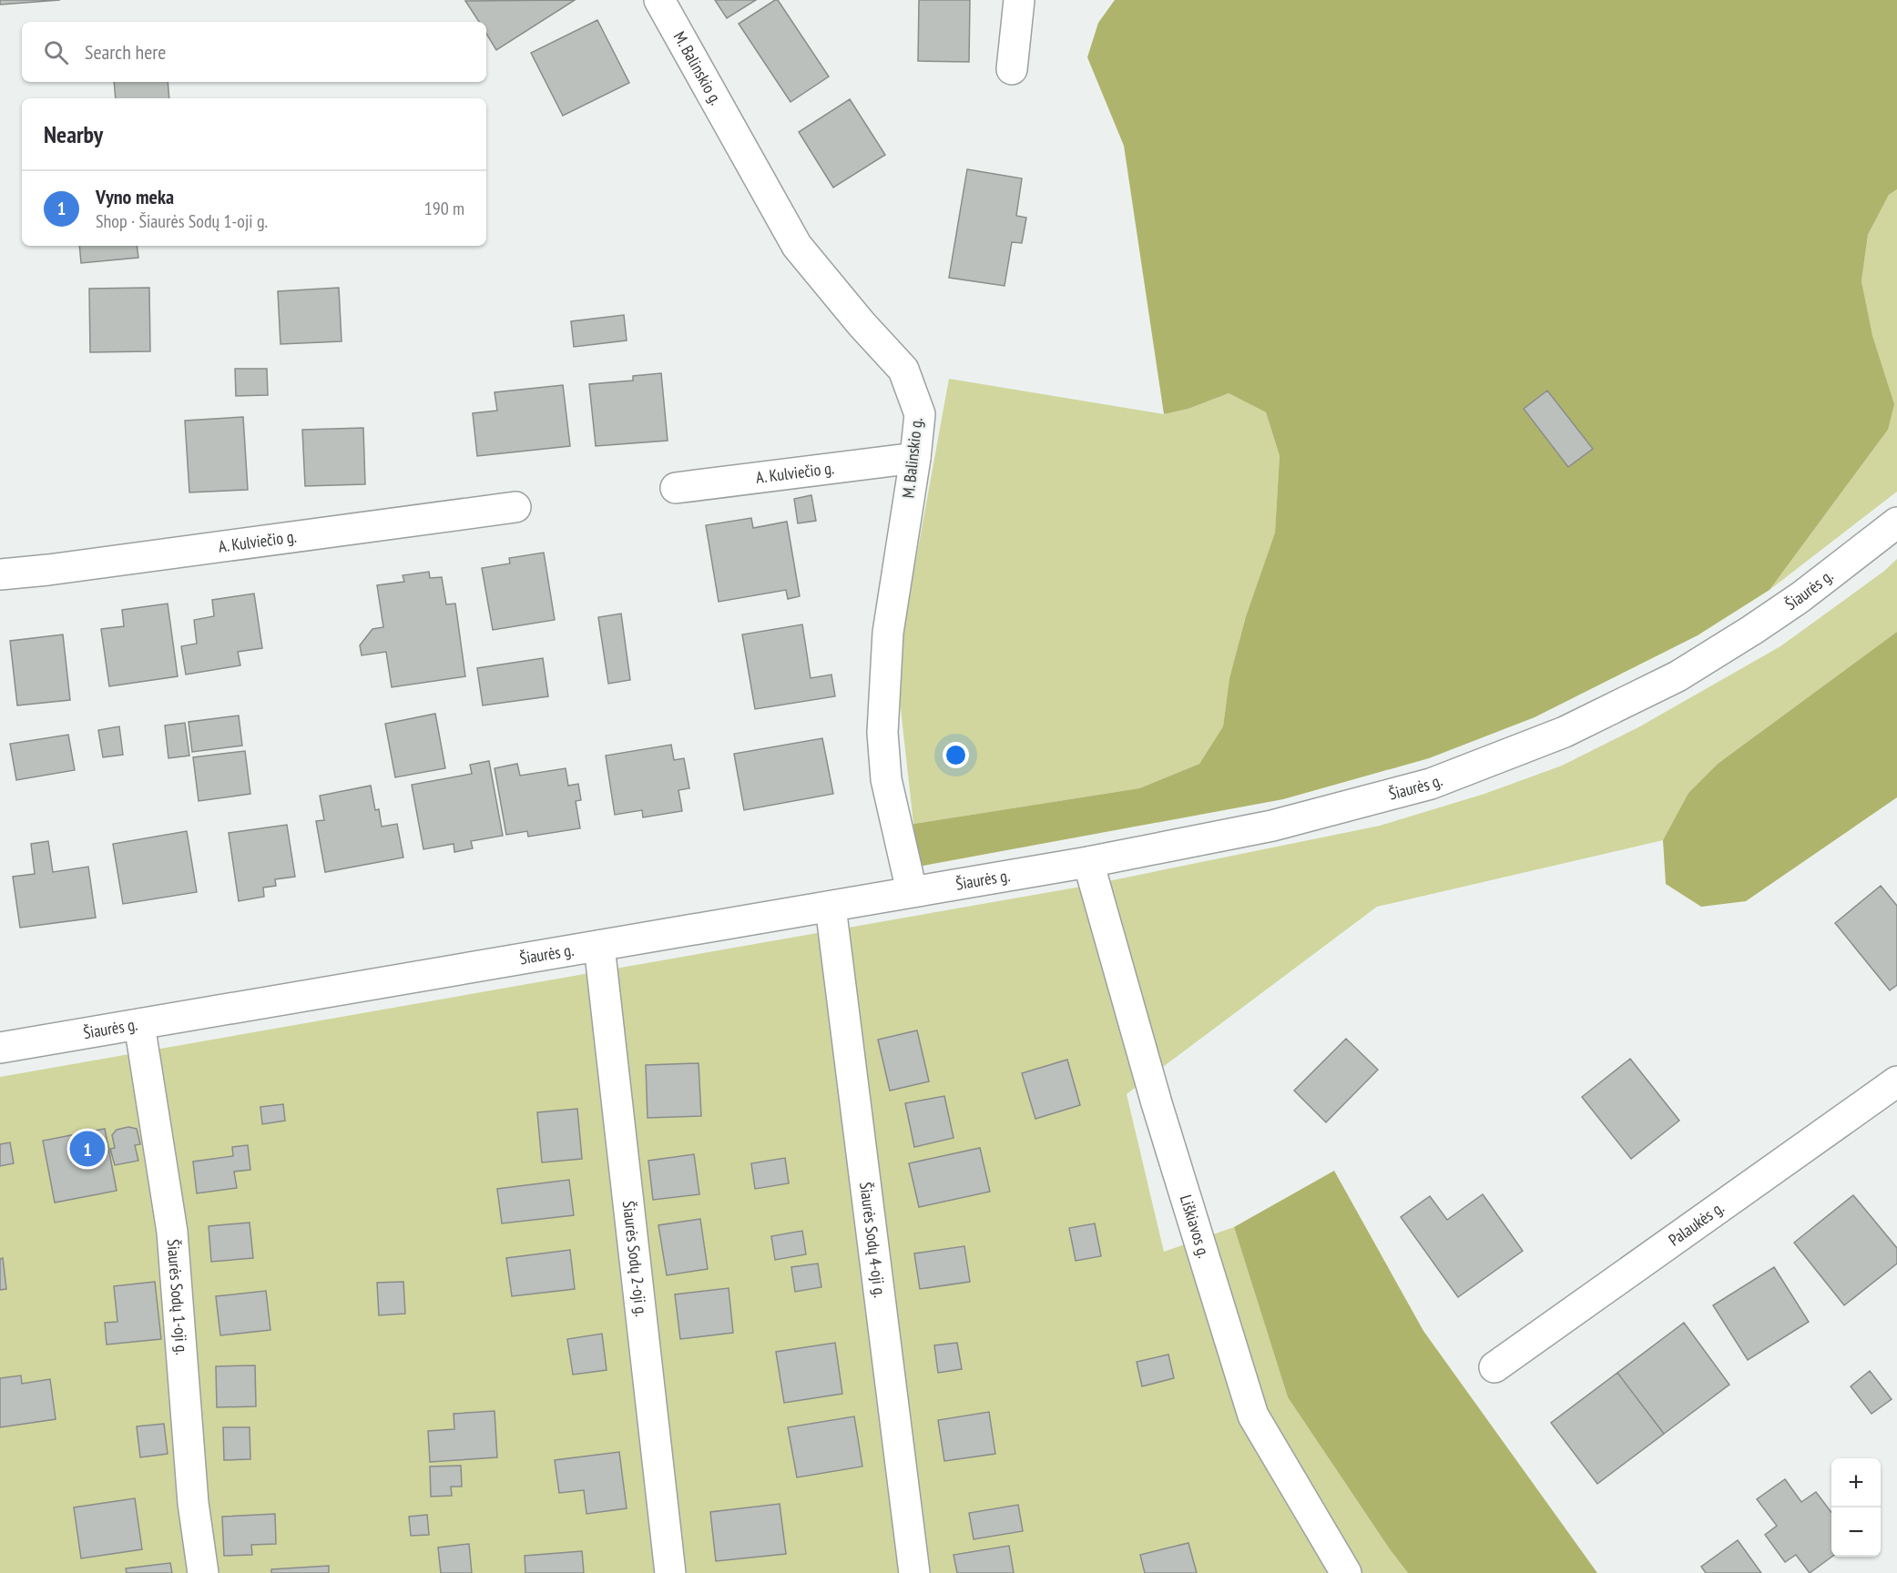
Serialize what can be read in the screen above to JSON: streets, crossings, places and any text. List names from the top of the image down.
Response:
{
  "streets": {
    "street": [
      "M. Balinskio g.",
      "A. Kulviečio g.",
      "Šiaurės g.",
      "Palaukės g.",
      "Liškiavos g.",
      "Šiaurės Sodų 4-oji g.",
      "Šiaurės Sodų 2-oji g.",
      "Šiaurės Sodų 1-oji g."
    ]
  },
  "crossings": [
    ["M. Balinskio g.", "A. Kulviečio g."],
    ["M. Balinskio g.", "Šiaurės g."],
    ["Šiaurės g.", "Liškiavos g."],
    ["Šiaurės g.", "Šiaurės Sodų 4-oji g."],
    ["Šiaurės g.", "Šiaurės Sodų 2-oji g."],
    ["Šiaurės g.", "Šiaurės Sodų 1-oji g."]
  ],
  "page": {
    "search": "Search here",
    "heading": "Nearby",
    "list": [
      {
        "mark": "1",
        "name": "Vyno meka",
        "note": "Shop · Šiaurės Sodų 1-oji g.",
        "value": "190 m"
      }
    ],
    "pins": "1",
    "map_buttons": ["+", "−"]
  }
}
